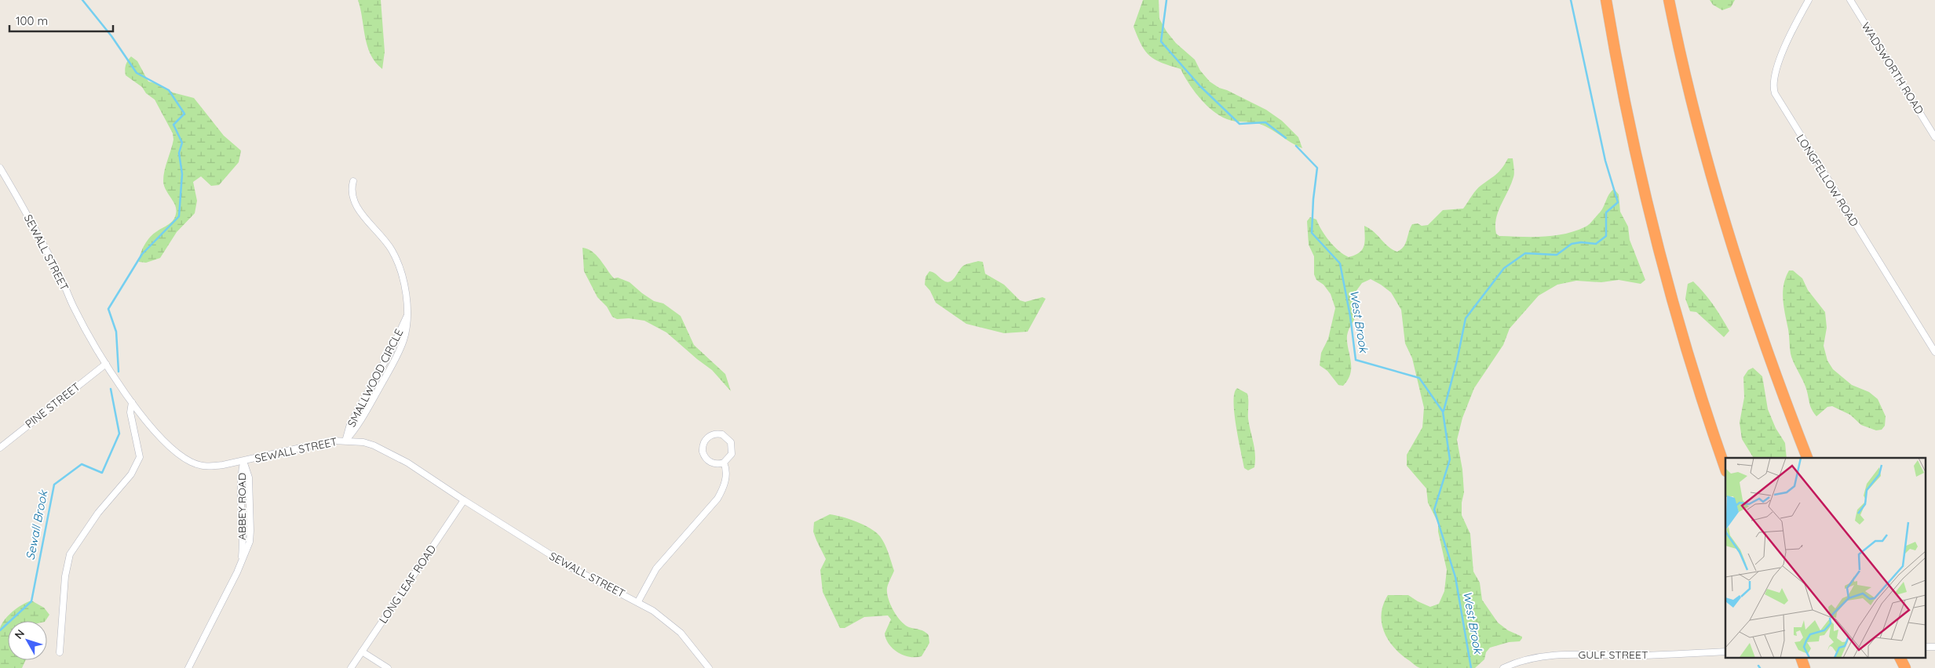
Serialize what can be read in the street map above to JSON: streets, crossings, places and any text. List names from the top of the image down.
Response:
{
  "streets": {
    "street": [
      "WADSWORTH ROAD",
      "LONGFELLOW ROAD",
      "SEWALL STREET",
      "SMALLWOOD CIRCLE",
      "PINE STREET",
      "ABBEY ROAD",
      "LONG LEAF ROAD",
      "GULF STREET"
    ]
  },
  "crossings": [
    ["SEWALL STREET", "SMALLWOOD CIRCLE"],
    ["SEWALL STREET", "PINE STREET"],
    ["SEWALL STREET", "ABBEY ROAD"],
    ["SEWALL STREET", "LONG LEAF ROAD"]
  ],
  "water": ["West Brook", "Sewall Brook"],
  "scale_bar": "100 m",
  "north": "top left"
}
